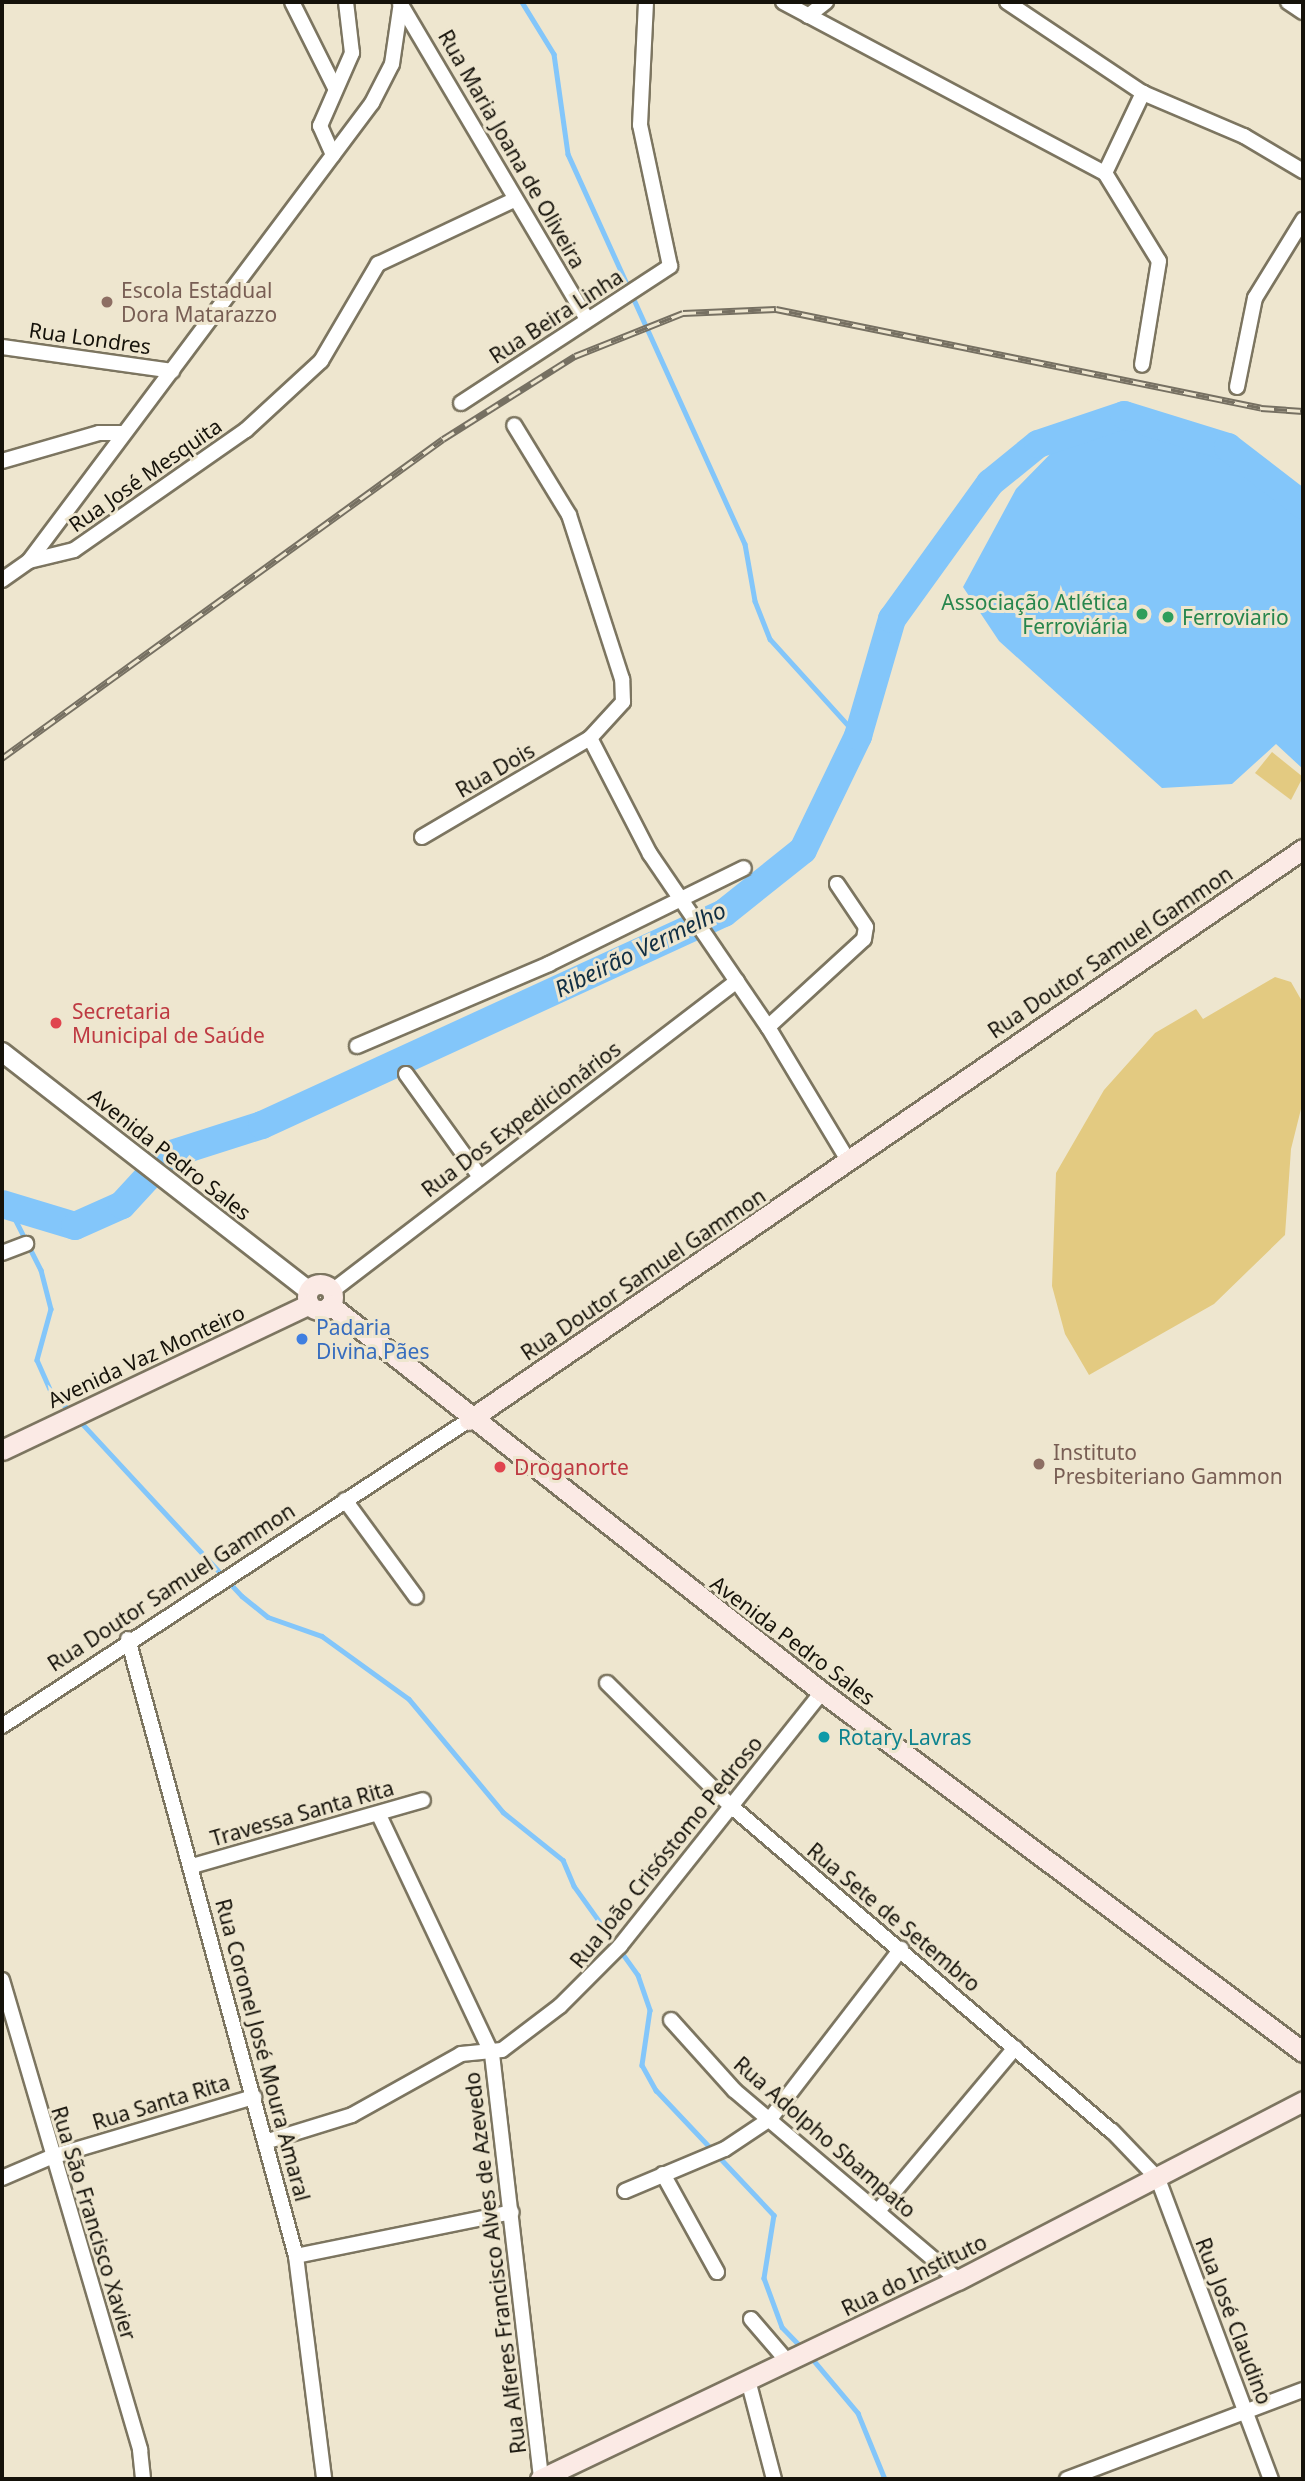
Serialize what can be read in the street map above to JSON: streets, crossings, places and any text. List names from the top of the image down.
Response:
{
  "streets": {
    "main road": [
      "Rua Doutor Samuel Gammon",
      "Avenida Pedro Sales",
      "Avenida Vaz Monteiro",
      "Rua do Instituto"
    ],
    "street": [
      "Rua Maria Joana de Oliveira",
      "Rua Beira Linha",
      "Rua Londres",
      "Rua José Mesquita",
      "Rua Dois",
      "Rua Dos Expedicionários",
      "Travessa Santa Rita",
      "Rua João Crisóstomo Pedroso",
      "Rua Sete de Setembro",
      "Rua Coronel José Moura Amaral",
      "Rua Santa Rita",
      "Rua Adolpho Sbampato",
      "Rua São Francisco Xavier",
      "Rua Alferes Francisco Alves de Azevedo",
      "Rua José Claudino"
    ]
  },
  "crossings": [
    ["Rua Maria Joana de Oliveira", "Rua Beira Linha"],
    ["Rua Maria Joana de Oliveira", "Rua José Mesquita"],
    ["Rua Doutor Samuel Gammon", "Avenida Pedro Sales"],
    ["Rua Doutor Samuel Gammon", "Rua Coronel José Moura Amaral"],
    ["Rua Dos Expedicionários", "Avenida Pedro Sales"],
    ["Avenida Pedro Sales", "Avenida Vaz Monteiro"],
    ["Avenida Pedro Sales", "Rua João Crisóstomo Pedroso"],
    ["Travessa Santa Rita", "Rua Coronel José Moura Amaral"],
    ["Travessa Santa Rita", "Rua Alferes Francisco Alves de Azevedo"],
    ["Rua João Crisóstomo Pedroso", "Rua Sete de Setembro"],
    ["Rua João Crisóstomo Pedroso", "Rua Alferes Francisco Alves de Azevedo"],
    ["Rua Sete de Setembro", "Rua do Instituto"],
    ["Rua Sete de Setembro", "Rua José Claudino"],
    ["Rua Coronel José Moura Amaral", "Rua Santa Rita"],
    ["Rua Santa Rita", "Rua São Francisco Xavier"],
    ["Rua Adolpho Sbampato", "Rua do Instituto"],
    ["Rua Alferes Francisco Alves de Azevedo", "Rua do Instituto"],
    ["Rua do Instituto", "Rua José Claudino"]
  ],
  "water": ["Ribeirão Vermelho"],
  "places": [
    "Escola Estadual Dora Matarazzo",
    "Associação Atlética Ferroviária",
    "Ferroviario",
    "Secretaria Municipal de Saúde",
    "Padaria Divina Pães",
    "Instituto Presbiteriano Gammon",
    "Droganorte",
    "Rotary Lavras"
  ]
}
